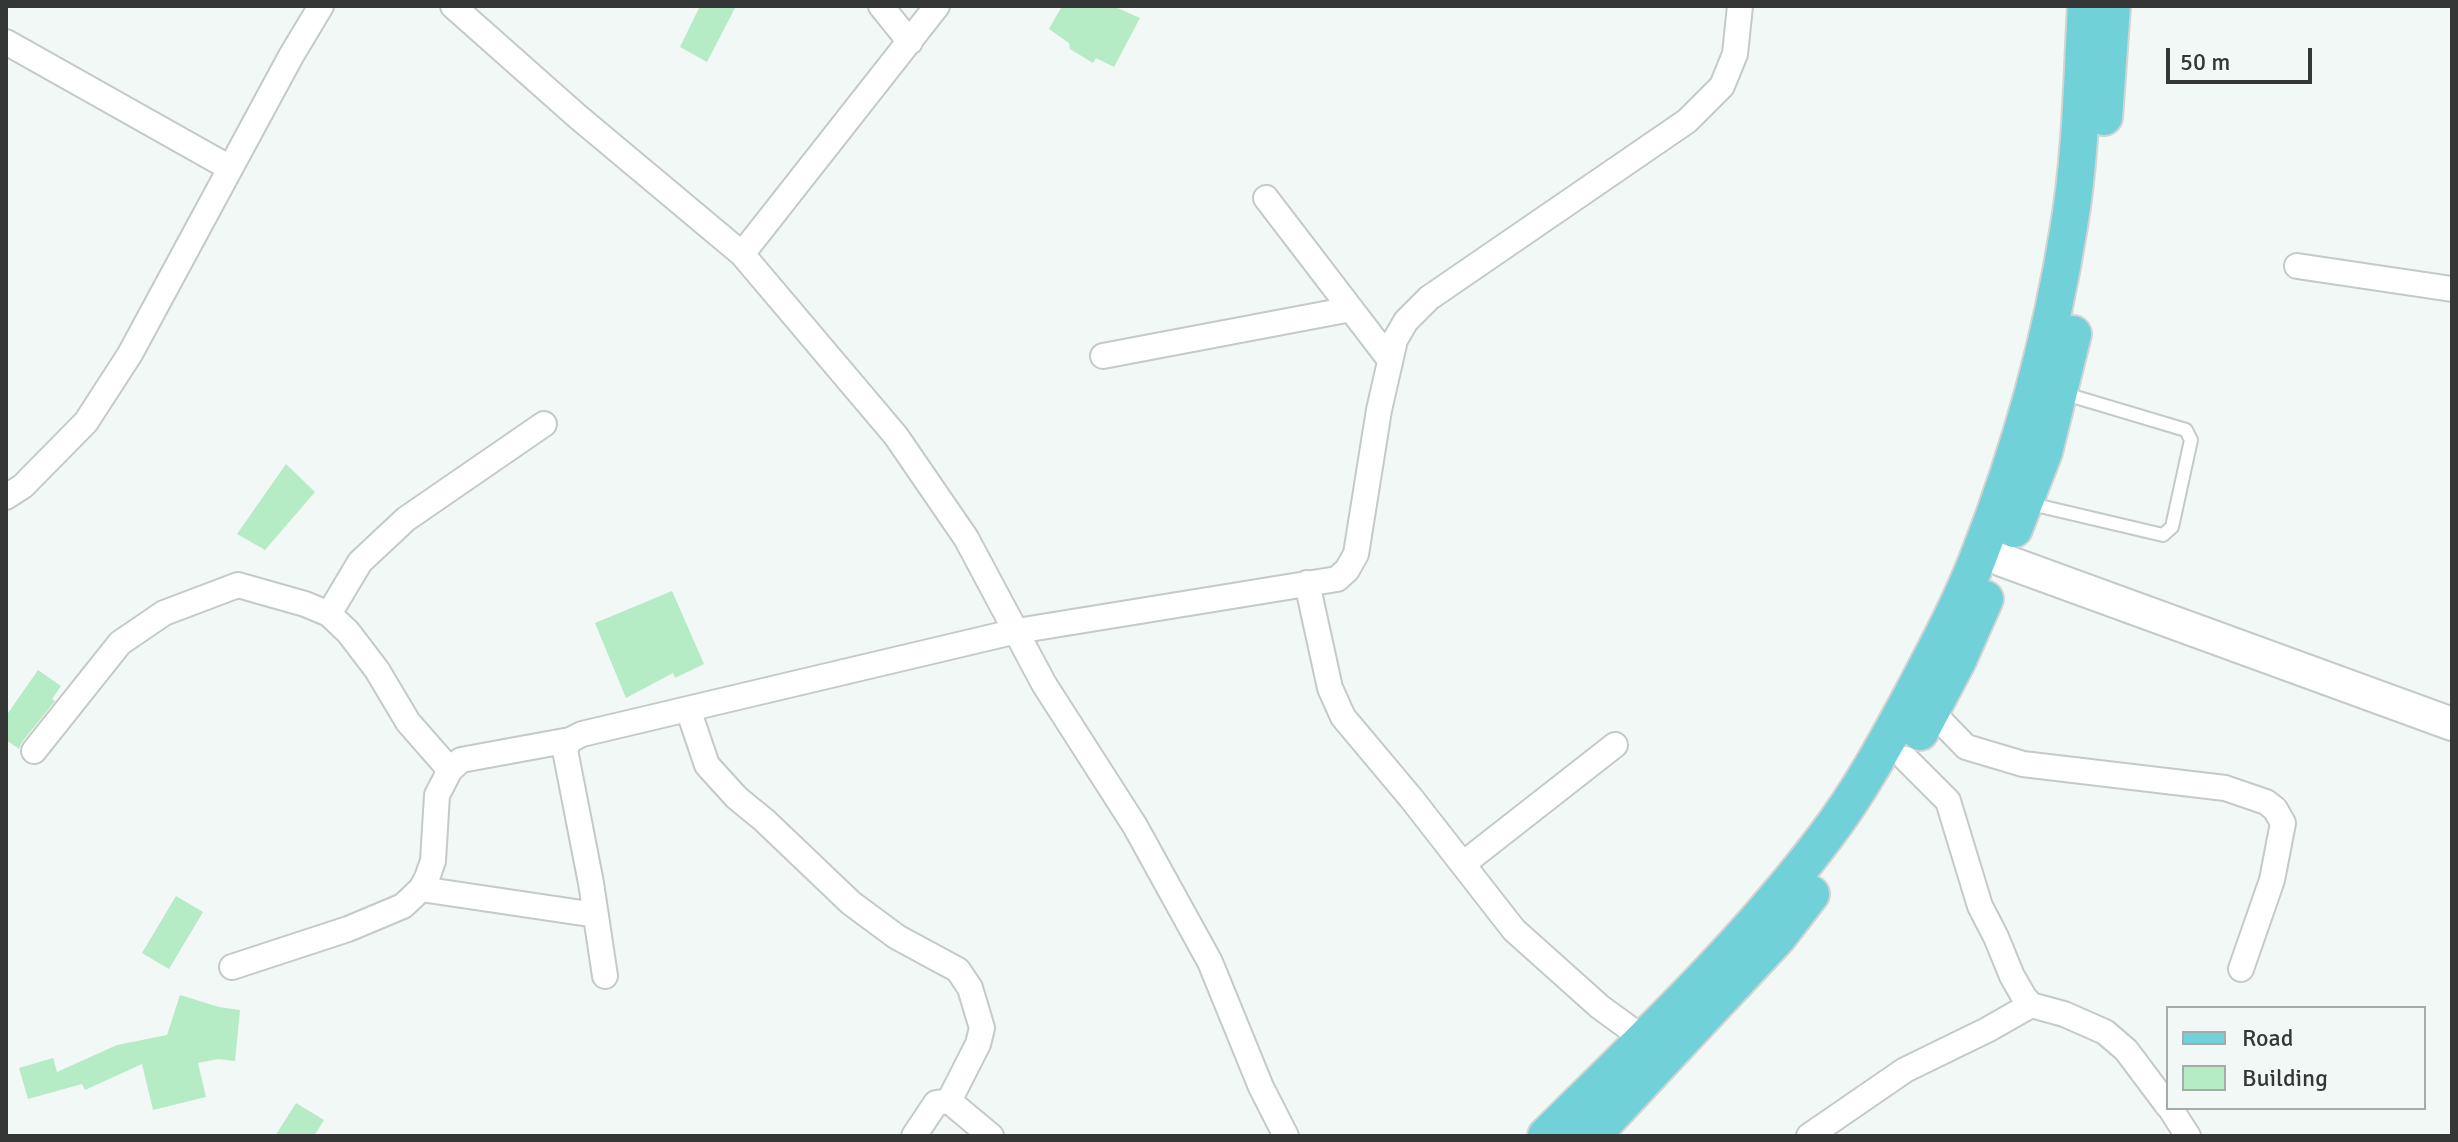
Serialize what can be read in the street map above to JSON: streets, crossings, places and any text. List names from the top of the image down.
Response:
{
  "legend": ["Road", "Building"],
  "scale_bar": "50 m"
}
